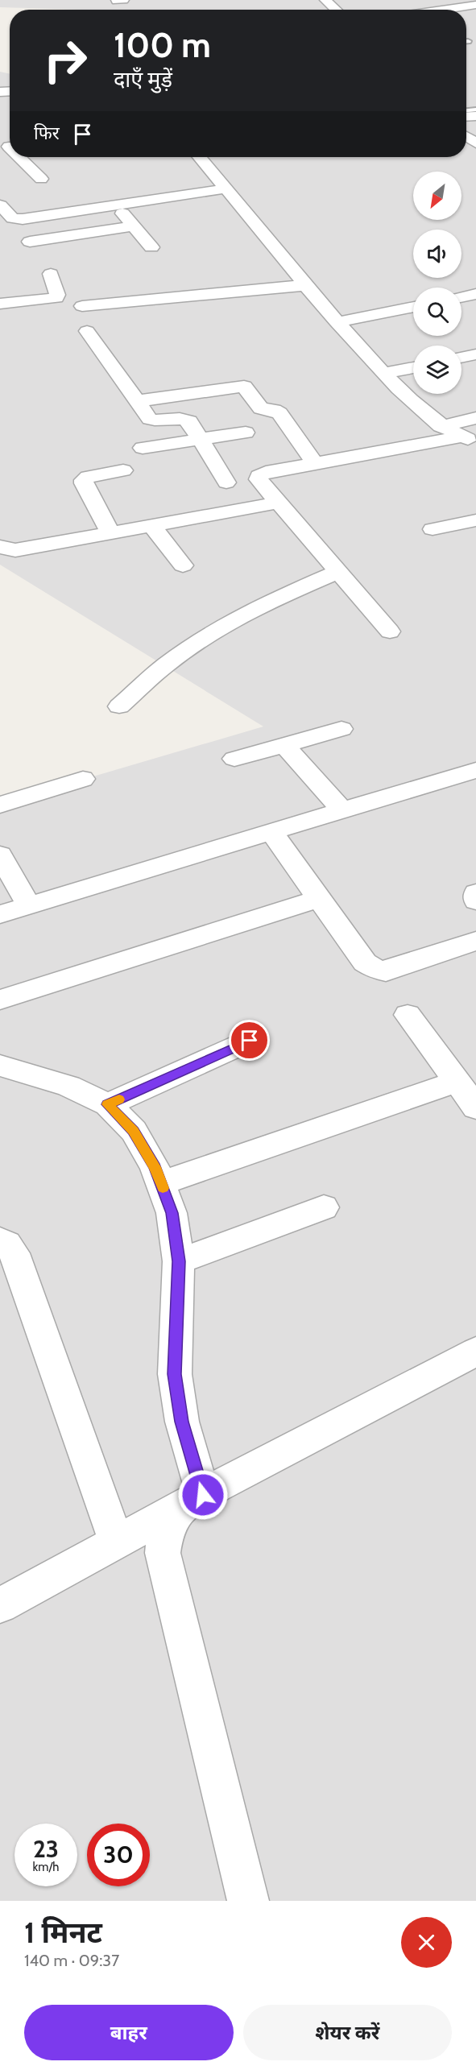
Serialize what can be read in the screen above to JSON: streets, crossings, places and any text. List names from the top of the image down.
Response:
{
  "north": "bottom left",
  "page": {
    "turn": ["100 m", "दाएँ मुड़ें"],
    "then": "फिर",
    "speed": "23 km/h",
    "limit": "30",
    "heading": ["1 मिनट", "140 m · 09:37"],
    "buttons": ["बाहर", "शेयर करें"]
  }
}
